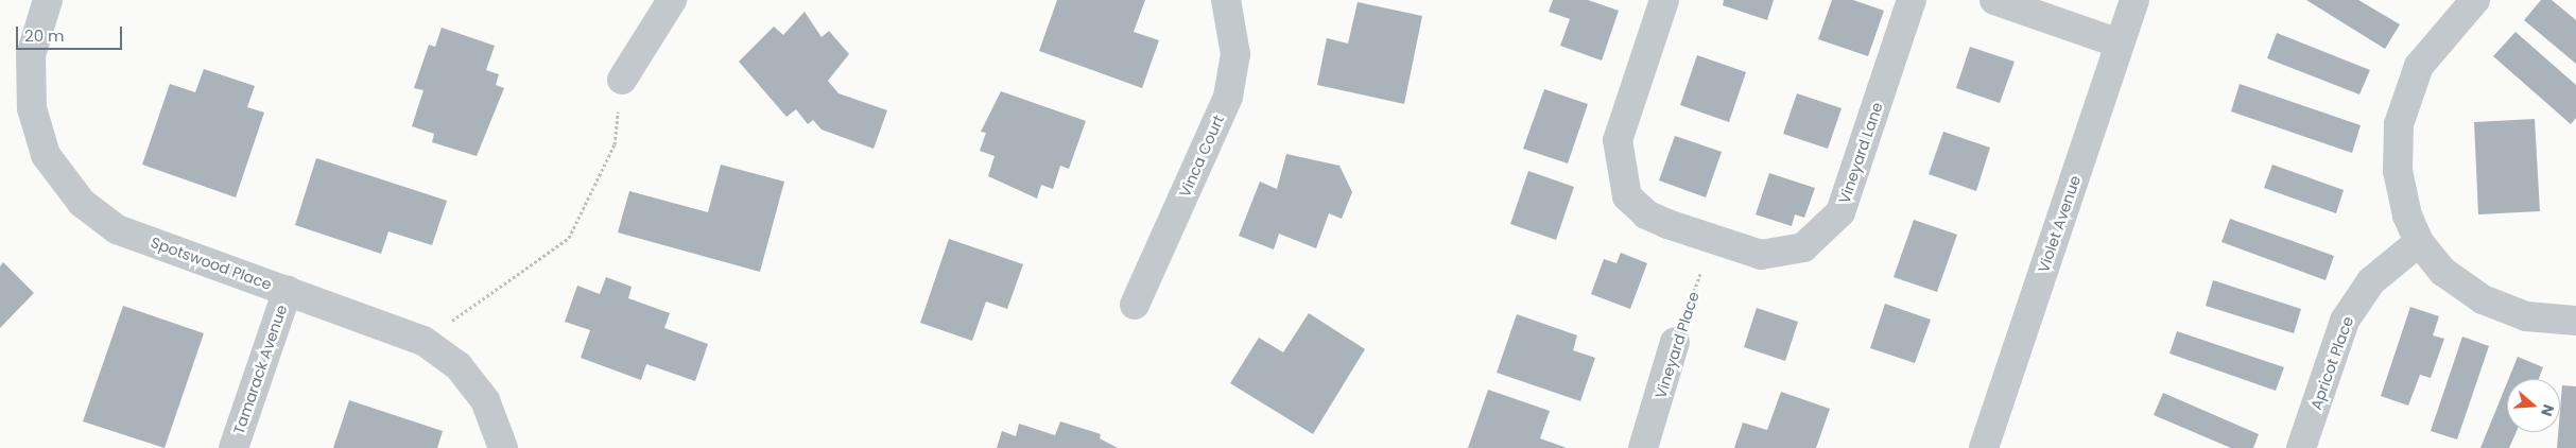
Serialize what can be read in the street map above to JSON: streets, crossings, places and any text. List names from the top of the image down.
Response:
{
  "streets": {
    "street": [
      "Vineyard Lane",
      "Vinca Court",
      "Violet Avenue",
      "Spotswood Place",
      "Vineyard Place",
      "Apricot Place",
      "Tamarack Avenue"
    ]
  },
  "crossings": [
    ["Vineyard Lane", "Vineyard Place"],
    ["Spotswood Place", "Tamarack Avenue"]
  ],
  "scale_bar": "20 m",
  "north": "right"
}
